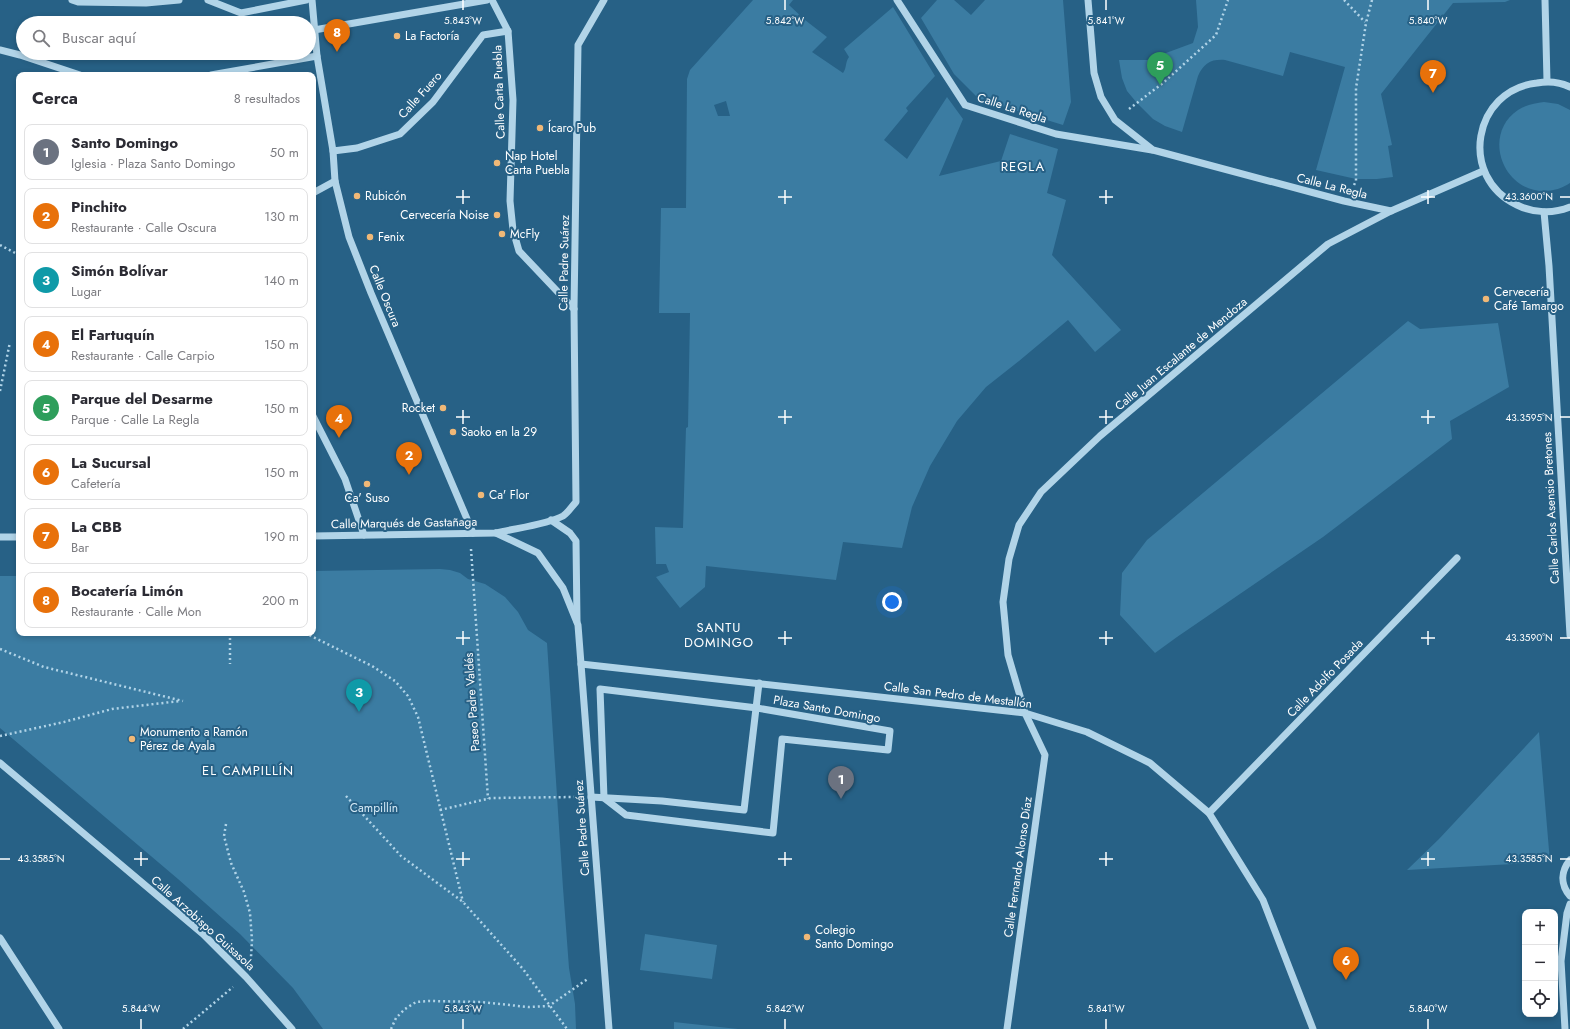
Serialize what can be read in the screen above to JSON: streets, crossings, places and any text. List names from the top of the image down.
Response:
{
  "streets": {
    "street": [
      "Calle Carta Puebla",
      "Calle Fuero",
      "Calle La Regla",
      "Calle Padre Suárez",
      "Calle Oscura",
      "Calle Juan Escalante de Mendoza",
      "Calle Carlos Asensio Bretones",
      "Calle Marqués de Gastañaga",
      "Calle Adolfo Posada",
      "Calle San Pedro de Mestallón",
      "Plaza Santo Domingo",
      "Calle Fernando Alonso Díaz",
      "Calle Arzobispo Guisasola"
    ],
    "path": ["Paseo Padre Valdés"]
  },
  "crossings": [
    ["Calle Carta Puebla", "Calle Fuero"],
    ["Calle Carta Puebla", "Calle Padre Suárez"],
    ["Calle Fuero", "Calle Oscura"],
    ["Calle La Regla", "Calle Juan Escalante de Mendoza"],
    ["Calle Padre Suárez", "Calle Marqués de Gastañaga"],
    ["Calle Padre Suárez", "Calle San Pedro de Mestallón"],
    ["Calle Oscura", "Calle Marqués de Gastañaga"],
    ["Calle Oscura", "Paseo Padre Valdés"],
    ["Calle Juan Escalante de Mendoza", "Calle San Pedro de Mestallón"],
    ["Calle Juan Escalante de Mendoza", "Calle Fernando Alonso Díaz"],
    ["Calle Marqués de Gastañaga", "Paseo Padre Valdés"],
    ["Calle Adolfo Posada", "Calle San Pedro de Mestallón"],
    ["Calle San Pedro de Mestallón", "Calle Fernando Alonso Díaz"]
  ],
  "districts": ["REGLA", "SANTU DOMINGO", "EL CAMPILLÍN"],
  "parks": ["Campillín"],
  "places": [
    "La Factoría",
    "Ícaro Pub",
    "Nap Hotel Carta Puebla",
    "Rubicón",
    "Cervecería Noise",
    "McFly",
    "Fenix",
    "Cervecería Café Tamargo",
    "Rocket",
    "Saoko en la 29",
    "Ca' Suso",
    "Ca' Flor",
    "Monumento a Ramón Pérez de Ayala",
    "Colegio Santo Domingo"
  ],
  "page": {
    "search": "Buscar aquí",
    "pins": [
      "8",
      "5",
      "7",
      "4",
      "2",
      "3",
      "1",
      "6"
    ],
    "heading": ["Cerca", "8 resultados"],
    "list": [
      {
        "mark": "1",
        "name": "Santo Domingo",
        "note": "Iglesia · Plaza Santo Domingo",
        "value": "50 m"
      },
      {
        "mark": "2",
        "name": "Pinchito",
        "note": "Restaurante · Calle Oscura",
        "value": "130 m"
      },
      {
        "mark": "3",
        "name": "Simón Bolívar",
        "note": "Lugar",
        "value": "140 m"
      },
      {
        "mark": "4",
        "name": "El Fartuquín",
        "note": "Restaurante · Calle Carpio",
        "value": "150 m"
      },
      {
        "mark": "5",
        "name": "Parque del Desarme",
        "note": "Parque · Calle La Regla",
        "value": "150 m"
      },
      {
        "mark": "6",
        "name": "La Sucursal",
        "note": "Cafetería",
        "value": "150 m"
      },
      {
        "mark": "7",
        "name": "La CBB",
        "note": "Bar",
        "value": "190 m"
      },
      {
        "mark": "8",
        "name": "Bocatería Limón",
        "note": "Restaurante · Calle Mon",
        "value": "200 m"
      }
    ],
    "map_buttons": ["+", "−"]
  },
  "coordinates": [
    "5.843°W",
    "5.842°W",
    "5.841°W",
    "5.840°W",
    "43.3600°N",
    "43.3595°N",
    "43.3590°N",
    "43.3585°N",
    "5.844°W"
  ]
}
